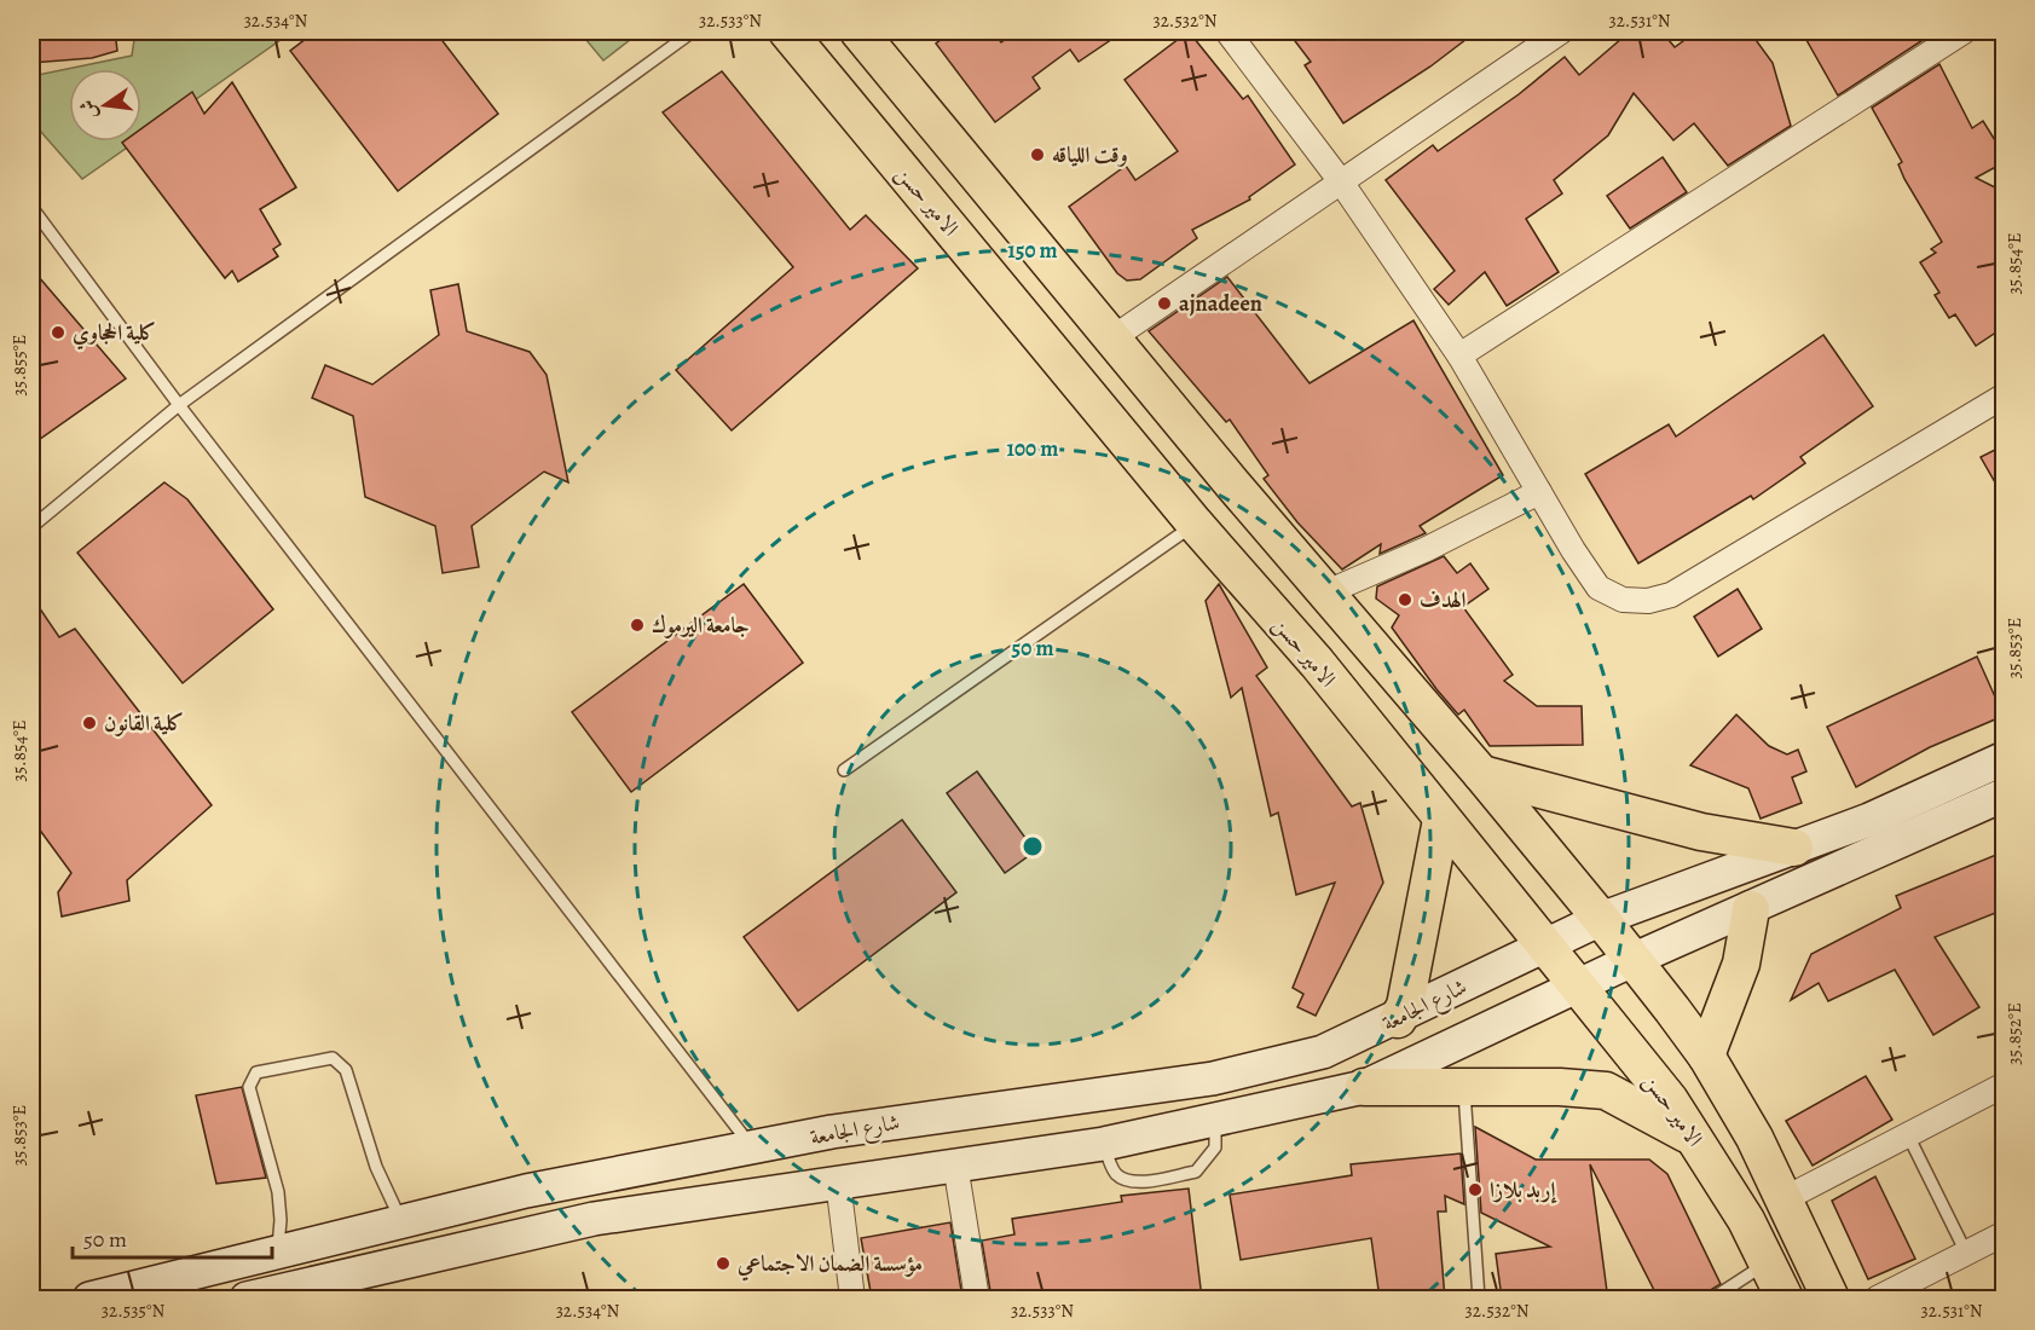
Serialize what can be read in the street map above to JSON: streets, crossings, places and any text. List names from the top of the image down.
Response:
{
  "streets": {
    "main road": ["الامير حسن", "شارع الجامعة"]
  },
  "crossings": [
    ["الامير حسن", "شارع الجامعة"]
  ],
  "places": [
    "وقت اللياقه",
    "ajnadeen",
    "كلية الحجاوي",
    "الهدف",
    "جامعة اليرموك",
    "كلية القانون",
    "إربد بلازا",
    "مؤسسة الضمان الاجتماعي"
  ],
  "scale_bar": "50 m",
  "north": "left",
  "coordinates": [
    "32.534°N",
    "32.533°N",
    "32.532°N",
    "32.531°N",
    "35.854°E",
    "35.855°E",
    "35.853°E",
    "35.852°E",
    "32.535°N"
  ],
  "rings": ["150 m", "100 m", "50 m"]
}
